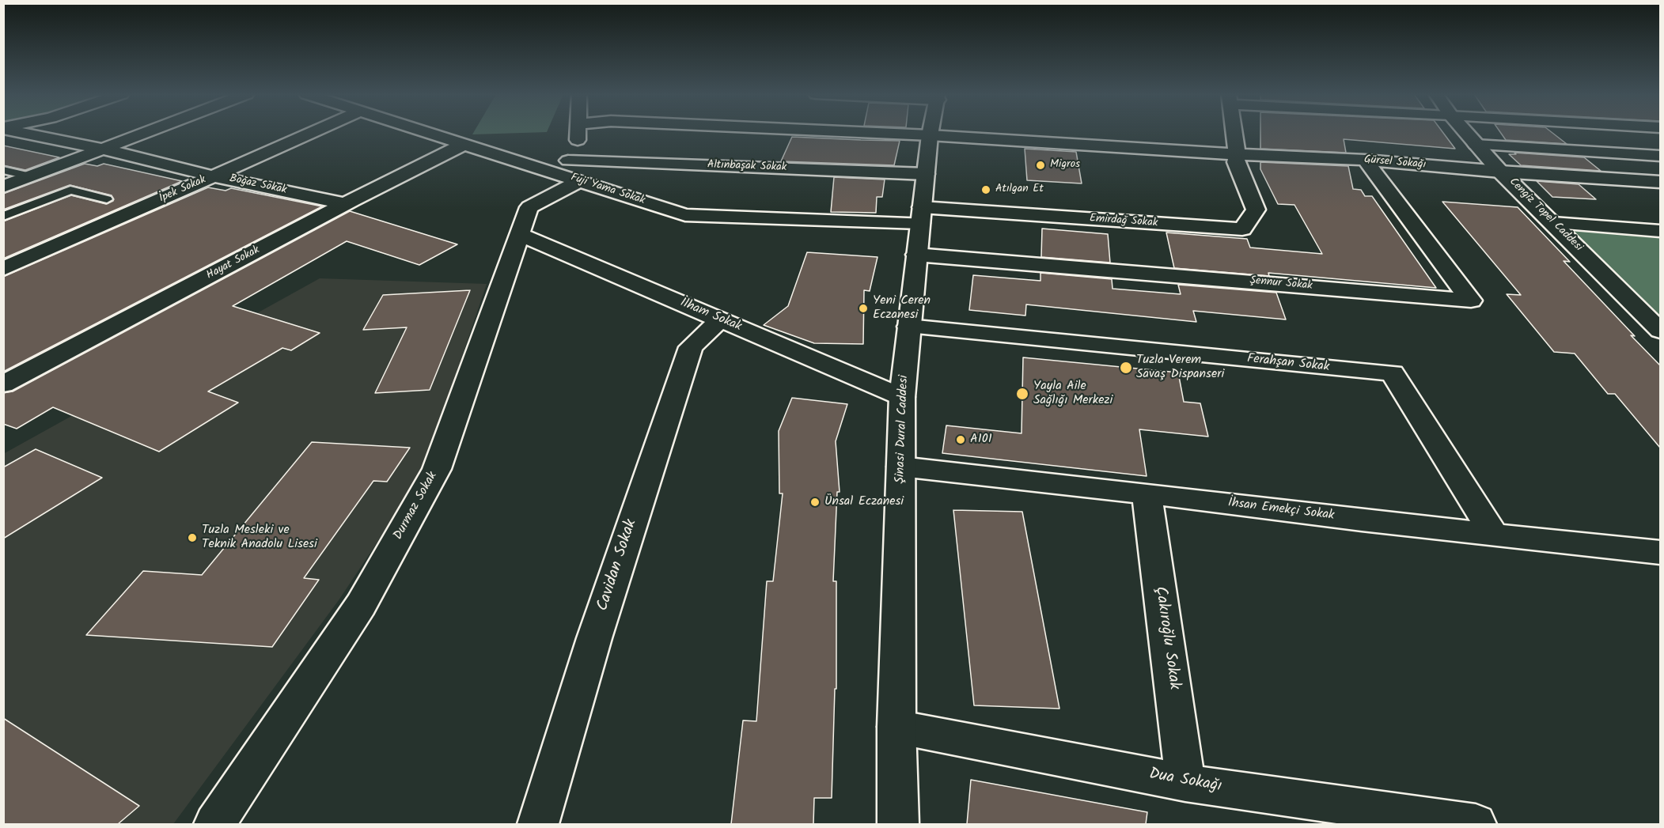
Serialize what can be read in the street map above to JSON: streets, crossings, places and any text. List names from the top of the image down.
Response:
{
  "streets": {
    "street": [
      "Gürsel Sokağı",
      "Altınbaşak Sokak",
      "Boğaz Sokak",
      "İpek Sokak",
      "Fuji Yama Sokak",
      "Cengiz Topel Caddesi",
      "Emirdağ Sokak",
      "Hayat Sokak",
      "Şennur Sokak",
      "İlham Sokak",
      "Ferahşan Sokak",
      "Şinasi Dural Caddesi",
      "Durmaz Sokak",
      "İhsan Emekçi Sokak",
      "Cavidan Sokak",
      "Çakıroğlu Sokak",
      "Dua Sokağı"
    ]
  },
  "crossings": [
    ["Gürsel Sokağı", "Cengiz Topel Caddesi"],
    ["Gürsel Sokağı", "Emirdağ Sokak"],
    ["Gürsel Sokağı", "Şennur Sokak"],
    ["Gürsel Sokağı", "Şinasi Dural Caddesi"],
    ["Altınbaşak Sokak", "Fuji Yama Sokak"],
    ["Altınbaşak Sokak", "Şinasi Dural Caddesi"],
    ["Altınbaşak Sokak", "Durmaz Sokak"],
    ["Boğaz Sokak", "İpek Sokak"],
    ["Boğaz Sokak", "Hayat Sokak"],
    ["Fuji Yama Sokak", "Emirdağ Sokak"],
    ["Fuji Yama Sokak", "Hayat Sokak"],
    ["Fuji Yama Sokak", "Şinasi Dural Caddesi"],
    ["Fuji Yama Sokak", "Durmaz Sokak"],
    ["Emirdağ Sokak", "Şinasi Dural Caddesi"],
    ["Şennur Sokak", "Şinasi Dural Caddesi"],
    ["İlham Sokak", "Şinasi Dural Caddesi"],
    ["İlham Sokak", "Durmaz Sokak"],
    ["İlham Sokak", "Cavidan Sokak"],
    ["Ferahşan Sokak", "Şinasi Dural Caddesi"],
    ["Ferahşan Sokak", "İhsan Emekçi Sokak"],
    ["Şinasi Dural Caddesi", "İhsan Emekçi Sokak"],
    ["Şinasi Dural Caddesi", "Dua Sokağı"],
    ["İhsan Emekçi Sokak", "Çakıroğlu Sokak"],
    ["Çakıroğlu Sokak", "Dua Sokağı"]
  ],
  "places": [
    "Migros",
    "Atılgan Et",
    "Yeni Ceren Eczanesi",
    "Tuzla Verem Savaş Dispanseri",
    "Yayla Aile Sağlığı Merkezi",
    "A101",
    "Ünsal Eczanesi",
    "Tuzla Mesleki ve Teknik Anadolu Lisesi"
  ]
}
